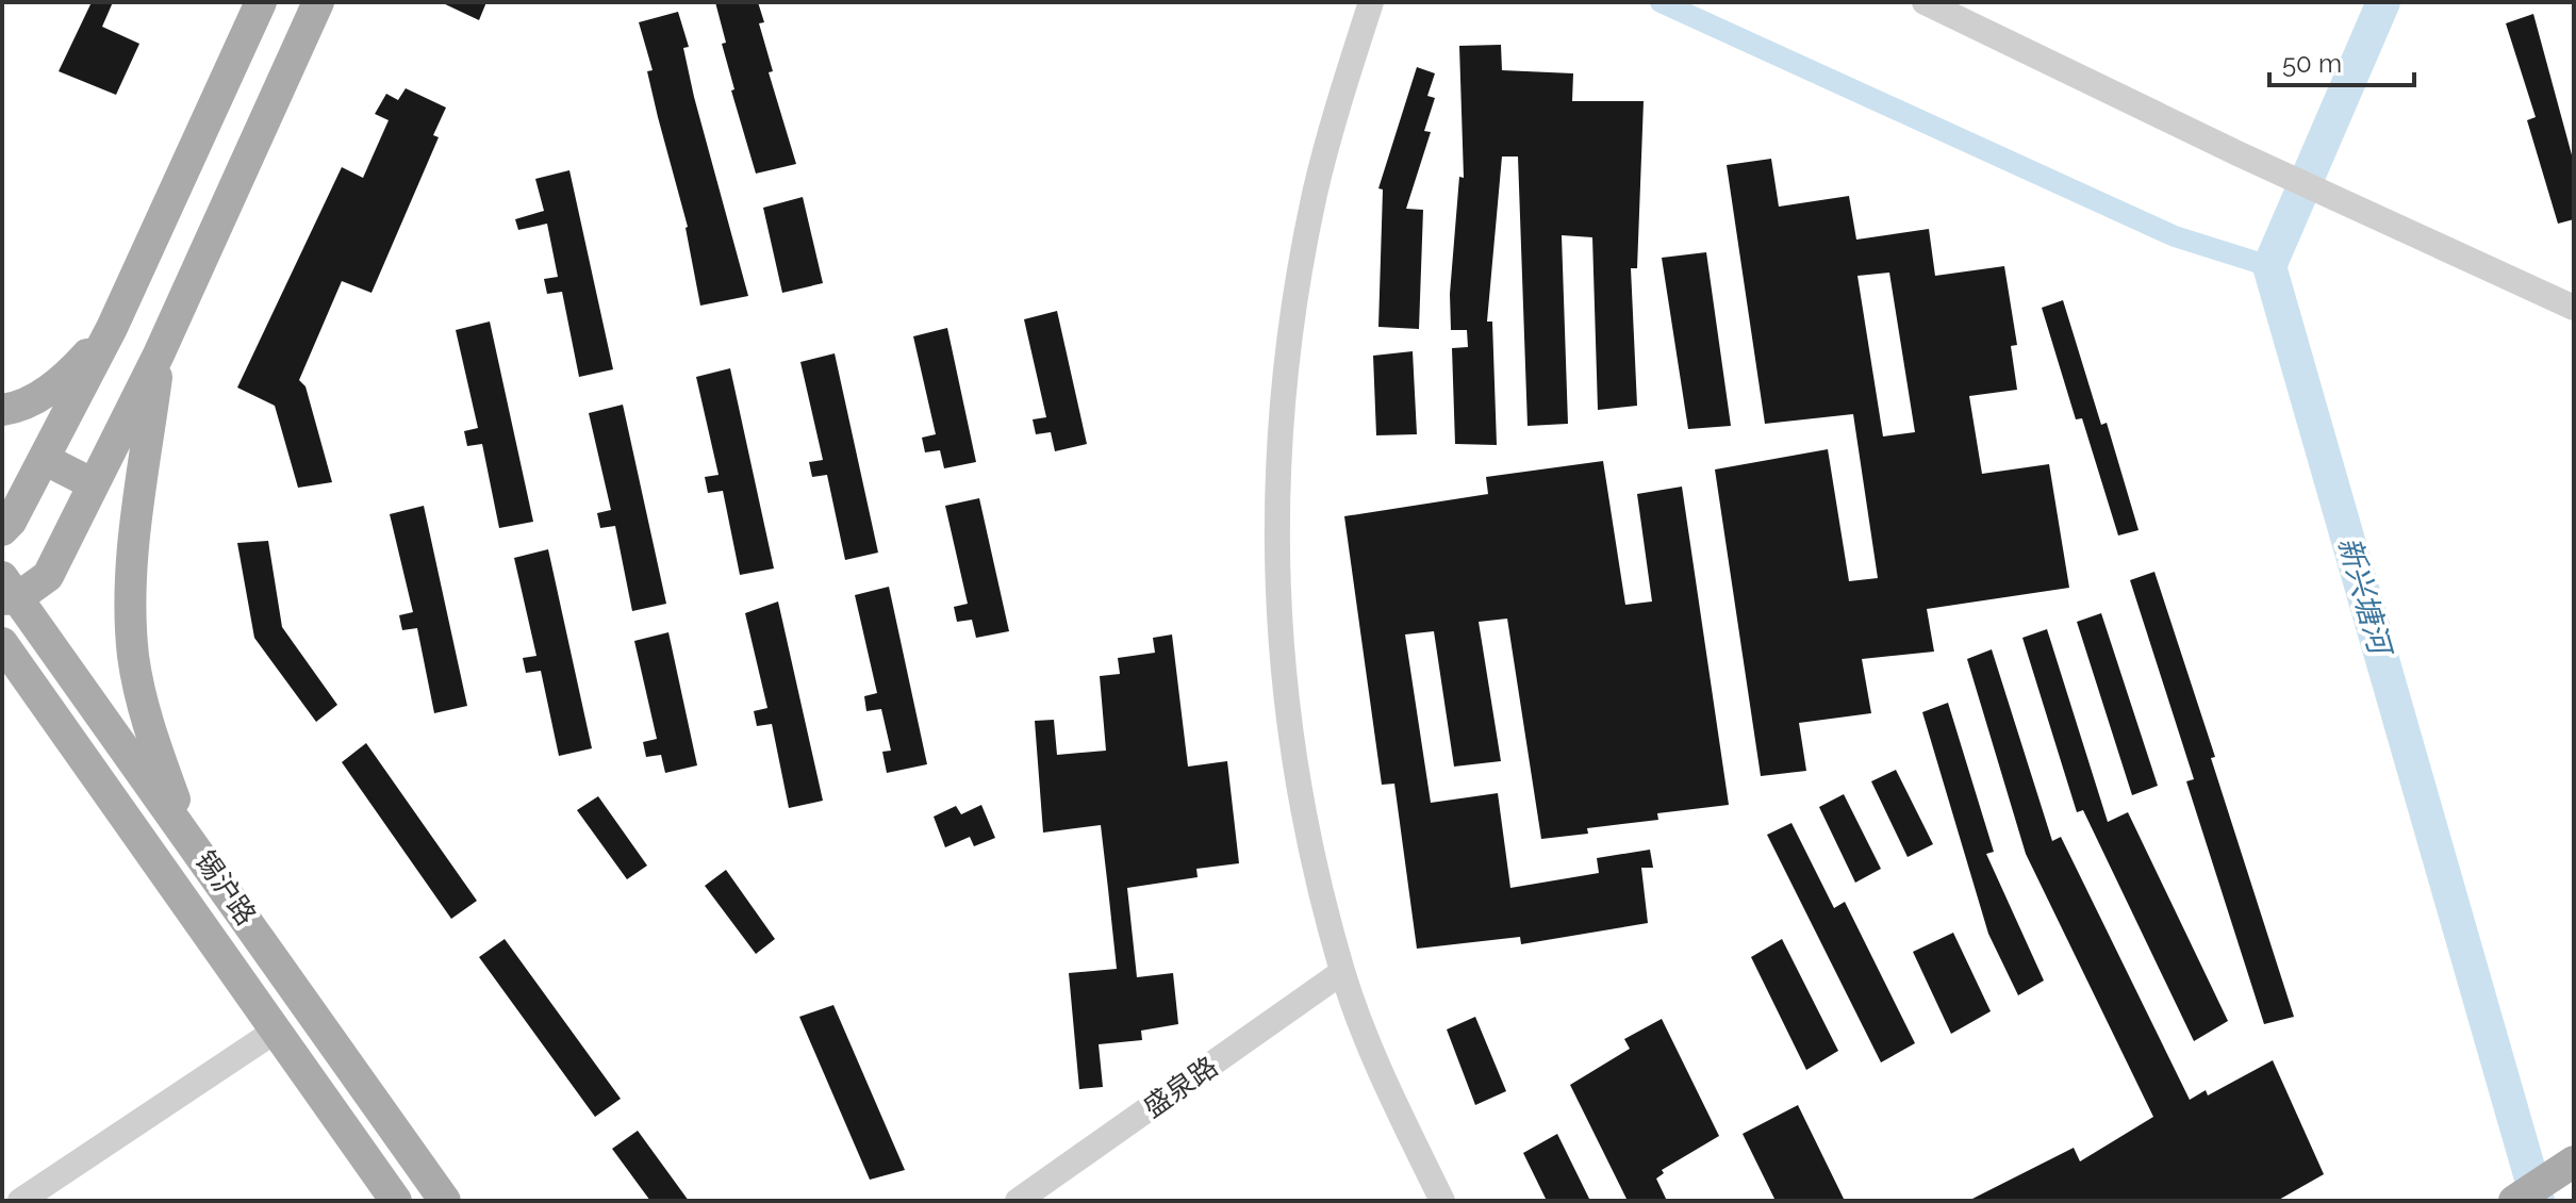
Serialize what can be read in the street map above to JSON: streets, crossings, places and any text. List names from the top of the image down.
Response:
{
  "streets": {
    "main road": ["锡沪路"],
    "street": ["盛泉路"]
  },
  "water": ["新兴塘河"],
  "scale_bar": "50 m"
}
